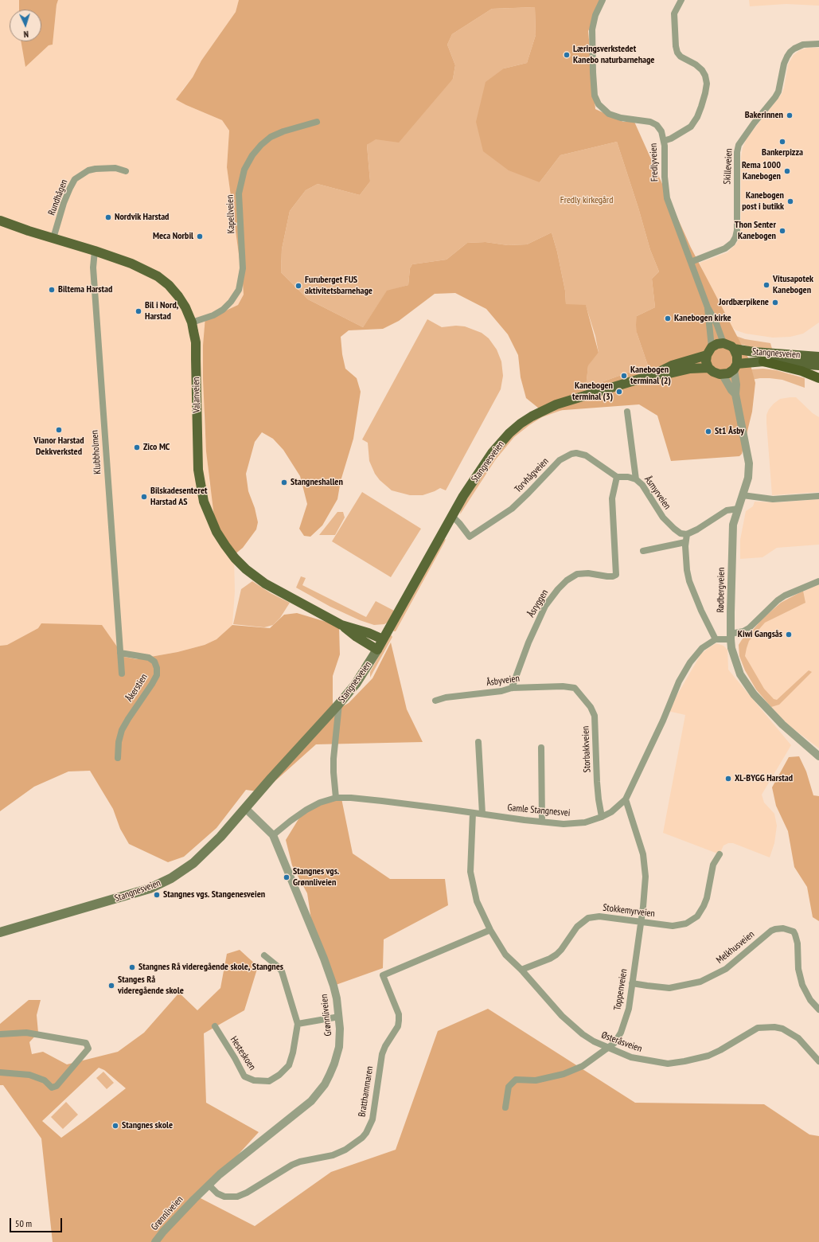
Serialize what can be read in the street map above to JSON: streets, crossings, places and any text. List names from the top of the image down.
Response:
{
  "streets": {
    "main road": ["Stangnesveien", "Valanveien"],
    "street": [
      "Fredlyveien",
      "Skilleveien",
      "Rundhågen",
      "Kapellveien",
      "Klubbholmen",
      "Torvhågveien",
      "Åsmyrveien",
      "Rødbergveien",
      "Åsryggen",
      "Åsbyveien",
      "Åkerstien",
      "Storbakkveien",
      "Gamle Stangnesvei",
      "Stokkemyrveien",
      "Melkhusveien",
      "Toppenveien",
      "Grønnliveien",
      "Østeråsveien",
      "Hesteskoen",
      "Bratthammaren"
    ]
  },
  "crossings": [
    ["Fredlyveien", "Skilleveien"],
    ["Fredlyveien", "Stangnesveien"],
    ["Fredlyveien", "Rødbergveien"],
    ["Rundhågen", "Valanveien"],
    ["Kapellveien", "Valanveien"],
    ["Stangnesveien", "Valanveien"],
    ["Stangnesveien", "Torvhågveien"],
    ["Stangnesveien", "Rødbergveien"],
    ["Stangnesveien", "Grønnliveien"],
    ["Valanveien", "Klubbholmen"],
    ["Klubbholmen", "Åkerstien"],
    ["Torvhågveien", "Åsmyrveien"],
    ["Torvhågveien", "Åsryggen"],
    ["Åsryggen", "Åsbyveien"],
    ["Åsbyveien", "Storbakkveien"],
    ["Storbakkveien", "Gamle Stangnesvei"],
    ["Gamle Stangnesvei", "Toppenveien"],
    ["Gamle Stangnesvei", "Grønnliveien"],
    ["Stokkemyrveien", "Toppenveien"],
    ["Stokkemyrveien", "Østeråsveien"],
    ["Melkhusveien", "Toppenveien"],
    ["Toppenveien", "Østeråsveien"],
    ["Grønnliveien", "Bratthammaren"]
  ],
  "parks": ["Fredly kirkegård"],
  "places": [
    "Læringsverkstedet Kanebo naturbarnehage",
    "Bakerinnen",
    "Bankerpizza",
    "Rema 1000 Kanebogen",
    "Kanebogen post i butikk",
    "Nordvik Harstad",
    "Thon Senter Kanebogen",
    "Meca Norbil",
    "Vitusapotek Kanebogen",
    "Furuberget FUS aktivitetsbarnehage",
    "Biltema Harstad",
    "Jordbærpikene",
    "Bil i Nord, Harstad",
    "Kanebogen kirke",
    "Kanebogen terminal (2)",
    "Kanebogen terminal (3)",
    "Vianor Harstad Dekkverksted",
    "St1 Åsby",
    "Zico MC",
    "Stangneshallen",
    "Bilskadesenteret Harstad AS",
    "Kiwi Gangsås",
    "XL-BYGG Harstad",
    "Stangnes vgs. Grønnliveien",
    "Stangnes vgs. Stangenesveien",
    "Stangnes Rå videregående skole, Stangnes",
    "Stanges Rå videregående skole",
    "Stangnes skole"
  ],
  "scale_bar": "50 m",
  "north": "bottom"
}
